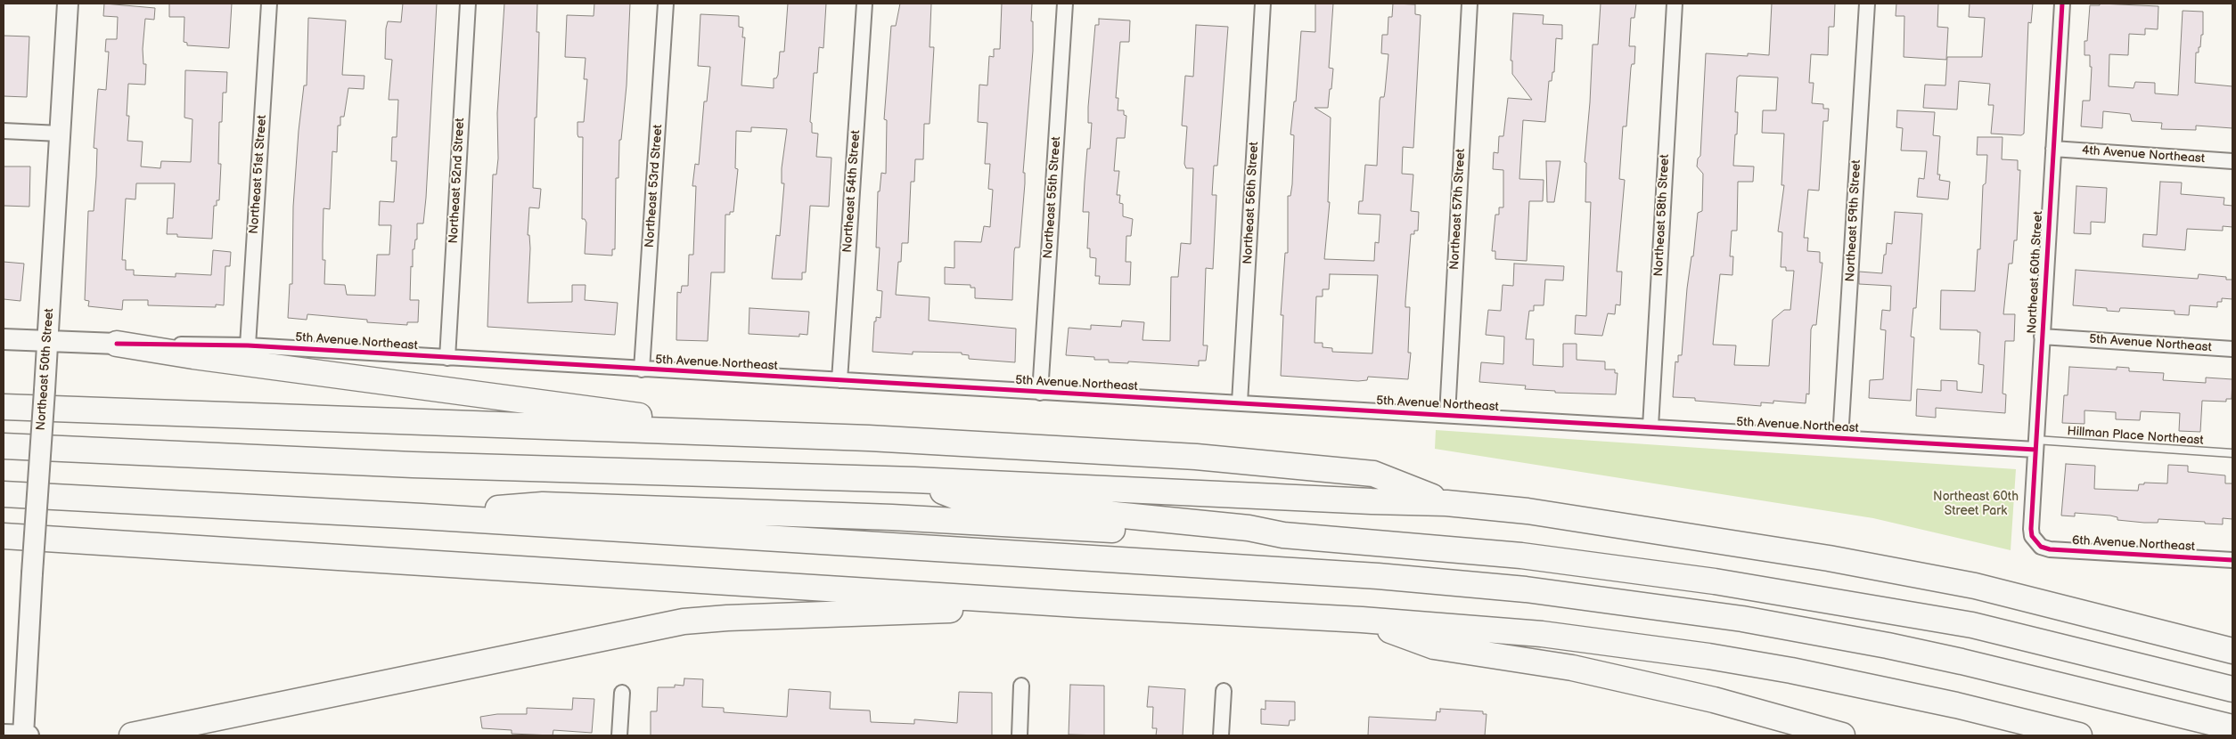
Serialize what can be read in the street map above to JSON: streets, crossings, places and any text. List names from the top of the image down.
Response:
{
  "streets": {
    "main road": ["5th Avenue Northeast", "Northeast 50th Street"],
    "street": [
      "4th Avenue Northeast",
      "Northeast 51st Street",
      "Northeast 52nd Street",
      "Northeast 53rd Street",
      "Northeast 54th Street",
      "Northeast 55th Street",
      "Northeast 56th Street",
      "Northeast 57th Street",
      "Northeast 58th Street",
      "Northeast 59th Street",
      "Northeast 60th Street",
      "6th Avenue Northeast"
    ],
    "lane": ["Hillman Place Northeast"]
  },
  "crossings": [
    ["4th Avenue Northeast", "Northeast 60th Street"],
    ["Northeast 51st Street", "5th Avenue Northeast"],
    ["Northeast 52nd Street", "5th Avenue Northeast"],
    ["Northeast 53rd Street", "5th Avenue Northeast"],
    ["Northeast 54th Street", "5th Avenue Northeast"],
    ["Northeast 55th Street", "5th Avenue Northeast"],
    ["Northeast 56th Street", "5th Avenue Northeast"],
    ["Northeast 57th Street", "5th Avenue Northeast"],
    ["Northeast 58th Street", "5th Avenue Northeast"],
    ["Northeast 59th Street", "5th Avenue Northeast"],
    ["Northeast 60th Street", "5th Avenue Northeast"],
    ["Northeast 60th Street", "Hillman Place Northeast"],
    ["Northeast 60th Street", "6th Avenue Northeast"],
    ["5th Avenue Northeast", "Northeast 50th Street"],
    ["5th Avenue Northeast", "Hillman Place Northeast"]
  ],
  "parks": ["Northeast 60th Street Park"]
}
